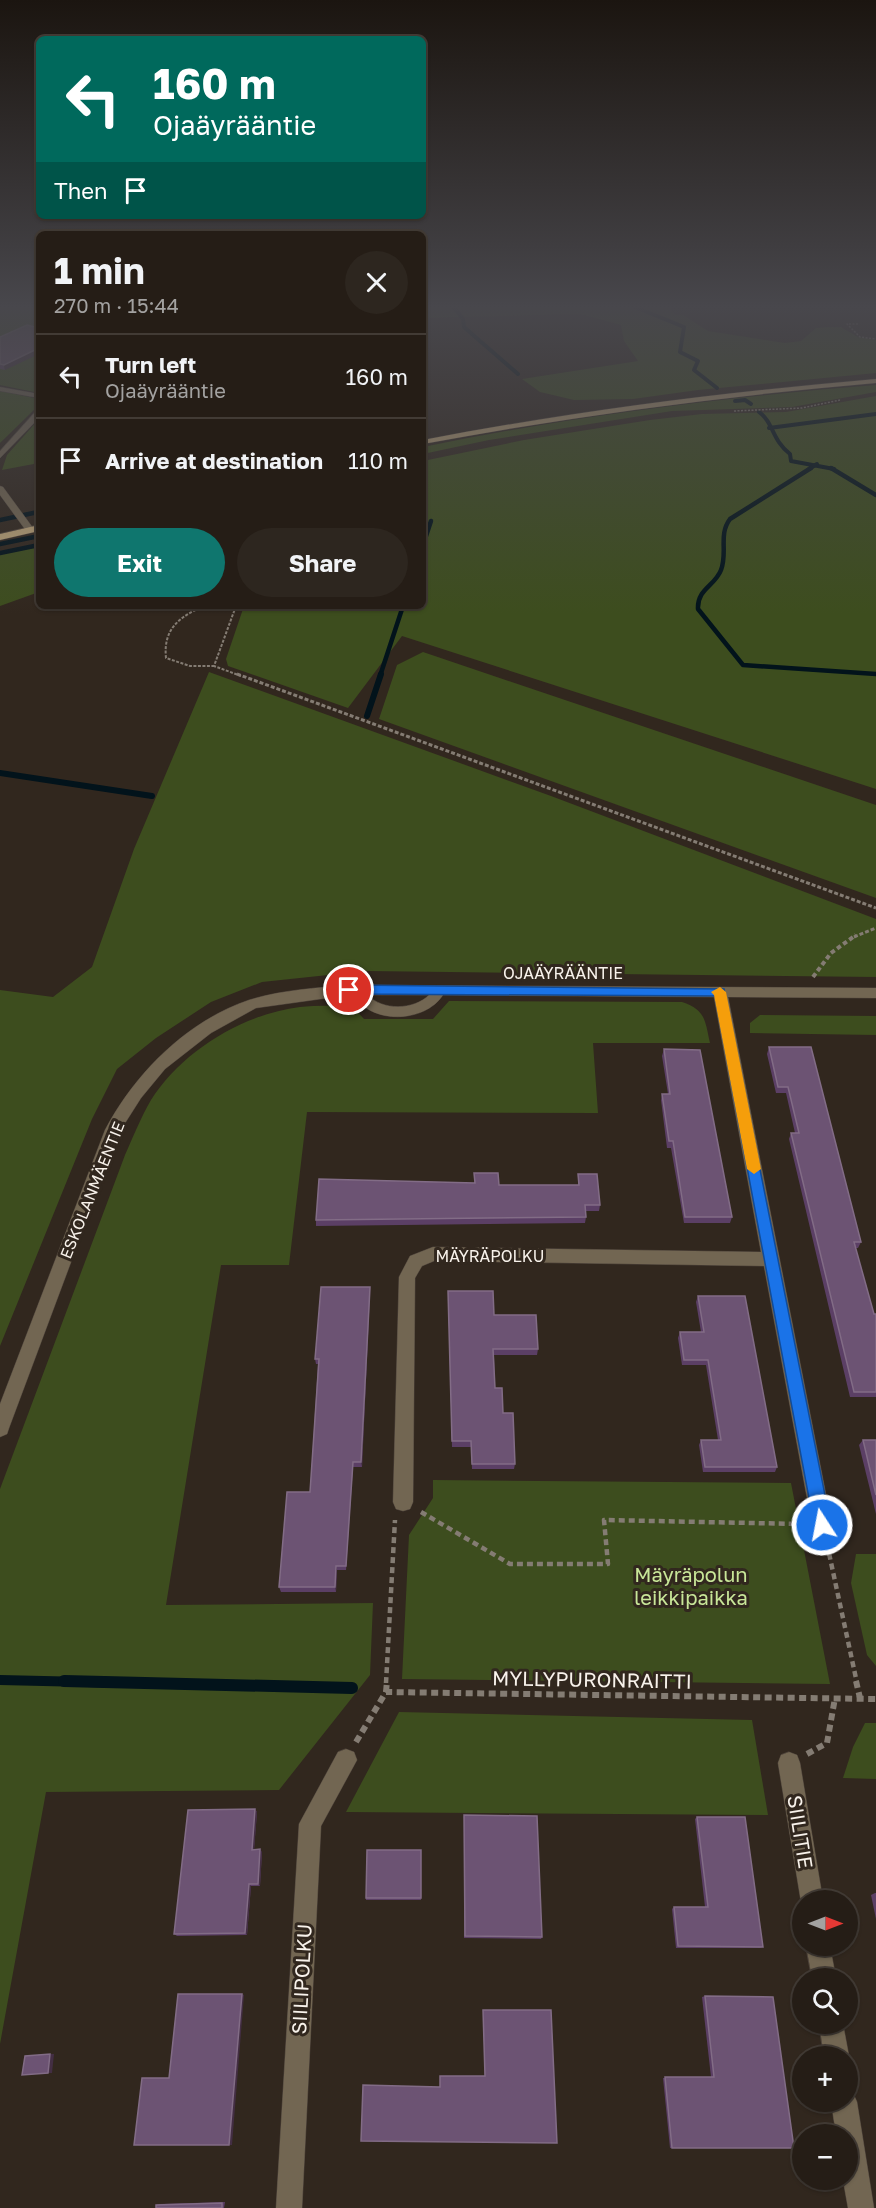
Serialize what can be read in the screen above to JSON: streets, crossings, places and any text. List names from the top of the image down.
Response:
{
  "streets": {
    "street": [
      "OJAÄYRÄÄNTIE",
      "ESKOLANMÄENTIE",
      "MÄYRÄPOLKU",
      "SIILITIE",
      "SIILIPOLKU"
    ],
    "path": ["MYLLYPURONRAITTI"]
  },
  "crossings": [
    ["OJAÄYRÄÄNTIE", "ESKOLANMÄENTIE"]
  ],
  "parks": ["Mäyräpolun leikkipaikka"],
  "north": "right",
  "page": {
    "turn": ["160 m", "Ojaäyrääntie"],
    "then": "Then",
    "heading": ["1 min", "270 m · 15:44"],
    "list": [
      {
        "name": "Turn left",
        "note": "Ojaäyrääntie",
        "value": "160 m"
      },
      {
        "name": "Arrive at destination",
        "value": "110 m"
      }
    ],
    "buttons": ["Exit", "Share"],
    "map_buttons": ["+", "−"]
  }
}
